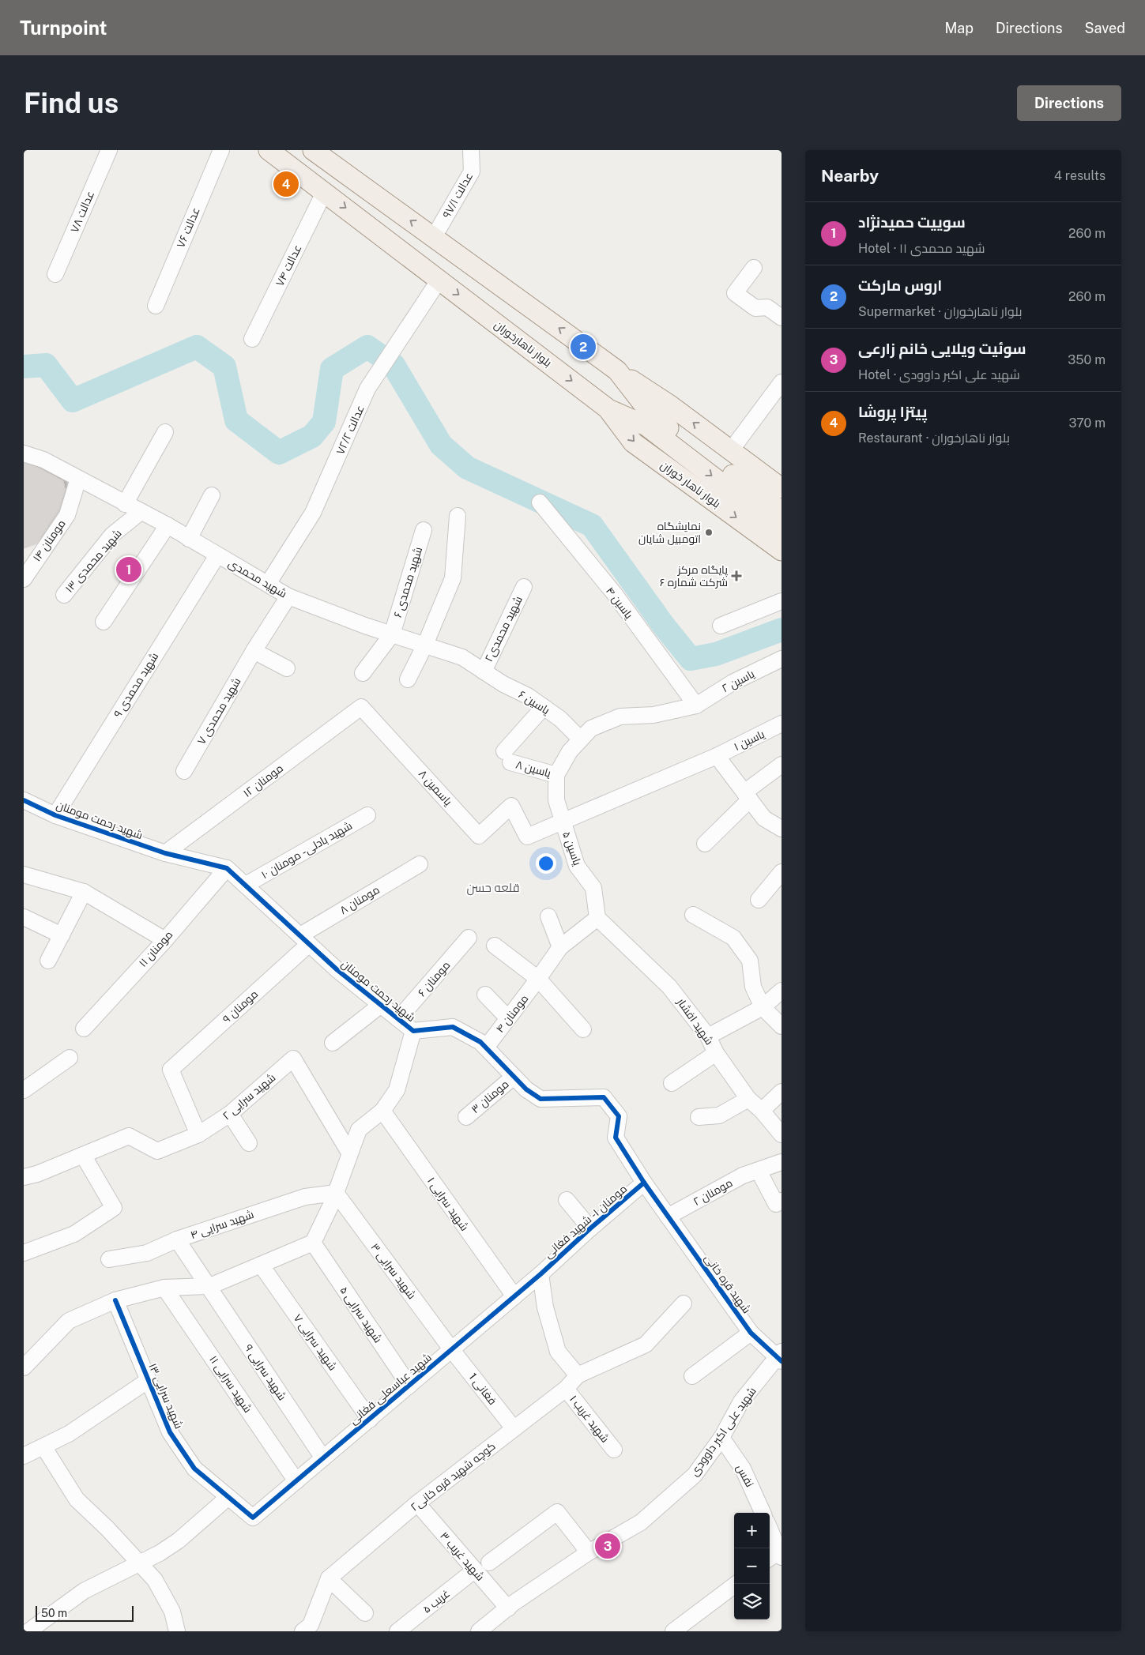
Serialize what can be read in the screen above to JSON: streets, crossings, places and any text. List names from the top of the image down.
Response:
{
  "streets": {
    "main road": ["بلوار ناهارخوران", "بلوار ناهار خوران"],
    "street": [
      "۹۷/۱ عدالت",
      "۷۸ عدالت",
      "عدالت ۷۶",
      "عدالت ۷۴",
      "عدالت ۷۲/۲",
      "مومنان ۱۴",
      "۱۳ شهید محمدی",
      "شهید محمدی",
      "۶ شهید محمدی",
      "یاسین ۴",
      "شهید محمدی۲",
      "یاسین ۲",
      "۹ شهید محمدی",
      "یاسین ۶",
      "شهید محمدی ۷",
      "یاسین ۱",
      "یاسین ۸",
      "مومنان ۱۲",
      "یاسمین ۸",
      "شهید رحمت مومنان",
      "یاسین ۵",
      "شهید بادلی - مومنان ۱۰",
      "مومنان ۸",
      "مومنان ۱۱",
      "مومنان ۶",
      "مومنان ۹",
      "۴ مومنان",
      "شهید افشار",
      "شهید سرایی ۲",
      "مومنان ۳",
      "۲ مومنان",
      "شهید سرایی ۱",
      "مومنان ۱ - شهید فغانی",
      "شهید سرایی ۴",
      "شهید سرایی ۳",
      "شهید قره خانی",
      "شهید سرایی ۵",
      "شهید سرایی ۷",
      "شهید سرایی ۹",
      "شهید سرایی ۱۱",
      "شهید عباسعلی فغانی",
      "فغانی 1",
      "شهید سرایی ۱۳",
      "۱ شهید غریب",
      "شهید علی اکبر داوودی",
      "نفس",
      "کوچه شهید قره خانی۲",
      "۳ شهید غریب",
      "غریب ۵"
    ]
  },
  "crossings": [
    ["عدالت ۷۴", "بلوار ناهارخوران"],
    ["بلوار ناهارخوران", "عدالت ۷۲/۲"],
    ["بلوار ناهارخوران", "بلوار ناهار خوران"],
    ["عدالت ۷۲/۲", "شهید محمدی"],
    ["مومنان ۱۴", "شهید محمدی"],
    ["۱۳ شهید محمدی", "شهید محمدی"],
    ["شهید محمدی", "۶ شهید محمدی"],
    ["شهید محمدی", "شهید محمدی۲"],
    ["شهید محمدی", "۹ شهید محمدی"],
    ["شهید محمدی", "یاسین ۶"],
    ["شهید محمدی", "شهید محمدی ۷"],
    ["یاسین ۴", "یاسین ۲"],
    ["شهید محمدی۲", "یاسین ۶"],
    ["یاسین ۲", "یاسین ۶"],
    ["یاسین ۲", "یاسین ۸"],
    ["یاسین ۲", "یاسین ۵"],
    ["۹ شهید محمدی", "شهید رحمت مومنان"],
    ["یاسین ۶", "یاسین ۸"],
    ["یاسین ۱", "یاسمین ۸"],
    ["یاسین ۱", "یاسین ۵"],
    ["یاسین ۸", "یاسین ۵"],
    ["مومنان ۱۲", "یاسمین ۸"],
    ["مومنان ۱۲", "شهید رحمت مومنان"],
    ["شهید رحمت مومنان", "شهید بادلی - مومنان ۱۰"],
    ["شهید رحمت مومنان", "مومنان ۸"],
    ["شهید رحمت مومنان", "مومنان ۱۱"],
    ["شهید رحمت مومنان", "مومنان ۶"],
    ["شهید رحمت مومنان", "مومنان ۹"],
    ["شهید رحمت مومنان", "۴ مومنان"],
    ["شهید رحمت مومنان", "مومنان ۳"],
    ["شهید رحمت مومنان", "۲ مومنان"],
    ["شهید رحمت مومنان", "مومنان ۱ - شهید فغانی"],
    ["شهید رحمت مومنان", "شهید قره خانی"],
    ["یاسین ۵", "۴ مومنان"],
    ["یاسین ۵", "شهید افشار"],
    ["مومنان ۸", "مومنان ۹"],
    ["مومنان ۹", "شهید سرایی ۲"],
    ["۴ مومنان", "شهید افشار"],
    ["۲ مومنان", "شهید قره خانی"],
    ["شهید سرایی ۱", "شهید عباسعلی فغانی"],
    ["مومنان ۱ - شهید فغانی", "شهید عباسعلی فغانی"],
    ["شهید سرایی ۴", "شهید سرایی ۳"],
    ["شهید سرایی ۴", "شهید سرایی ۹"],
    ["شهید سرایی ۳", "شهید عباسعلی فغانی"],
    ["شهید سرایی ۳", "فغانی 1"],
    ["شهید قره خانی", "شهید علی اکبر داوودی"],
    ["شهید سرایی ۵", "شهید عباسعلی فغانی"],
    ["شهید سرایی ۷", "شهید عباسعلی فغانی"],
    ["شهید سرایی ۹", "شهید عباسعلی فغانی"],
    ["شهید سرایی ۱۱", "شهید عباسعلی فغانی"],
    ["شهید عباسعلی فغانی", "فغانی 1"],
    ["شهید عباسعلی فغانی", "شهید سرایی ۱۳"],
    ["فغانی 1", "کوچه شهید قره خانی۲"],
    ["۱ شهید غریب", "کوچه شهید قره خانی۲"],
    ["شهید علی اکبر داوودی", "نفس"],
    ["شهید علی اکبر داوودی", "۳ شهید غریب"],
    ["کوچه شهید قره خانی۲", "۳ شهید غریب"],
    ["۳ شهید غریب", "غریب ۵"]
  ],
  "districts": ["قلعه حسن"],
  "places": {
    "other": ["نمایشگاه اتومبیل شایان"],
    "health": ["پایگاه مرکز شرکت شماره ۶"]
  },
  "scale_bar": "50 m",
  "page": {
    "header": "Turnpoint",
    "nav": ["Map", "Directions", "Saved"],
    "buttons": "Directions",
    "title": "Find us",
    "heading": ["Nearby", "4 results"],
    "pins": [
      "4",
      "2",
      "1",
      "3"
    ],
    "list": [
      {
        "mark": "1",
        "name": "سوییت حمیدنژاد",
        "note": "Hotel · ۱۱ شهید محمدی",
        "value": "260 m"
      },
      {
        "mark": "2",
        "name": "اروس مارکت",
        "note": "Supermarket · بلوار ناهارخوران",
        "value": "260 m"
      },
      {
        "mark": "3",
        "name": "سوئیت ویلایی خانم زارعی",
        "note": "Hotel · شهید علی اکبر داوودی",
        "value": "350 m"
      },
      {
        "mark": "4",
        "name": "پیتزا پروشا",
        "note": "Restaurant · بلوار ناهارخوران",
        "value": "370 m"
      }
    ],
    "map_buttons": ["+", "−"],
    "scale": "50 m"
  }
}
